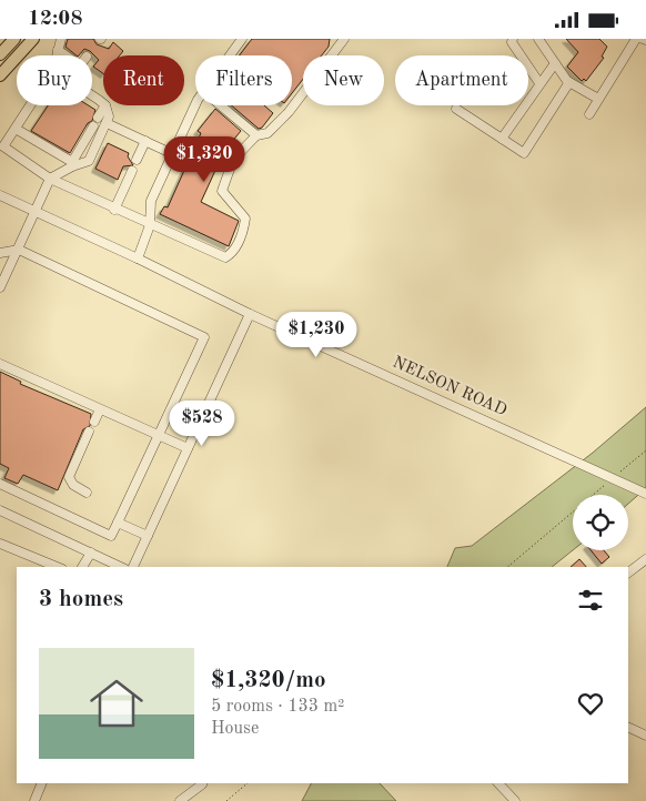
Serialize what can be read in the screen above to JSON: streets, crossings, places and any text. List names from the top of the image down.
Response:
{
  "streets": {
    "street": ["NELSON ROAD"]
  },
  "page": {
    "status": "12:08",
    "chip": [
      "Buy",
      "Rent",
      "Filters",
      "New",
      "Apartment"
    ],
    "price": ["$1,320", "$1,230", "$528"],
    "heading": "3 homes",
    "list": [
      {
        "name": "$1,320/mo",
        "note": "5 rooms · 133 m² · House"
      }
    ]
  }
}
